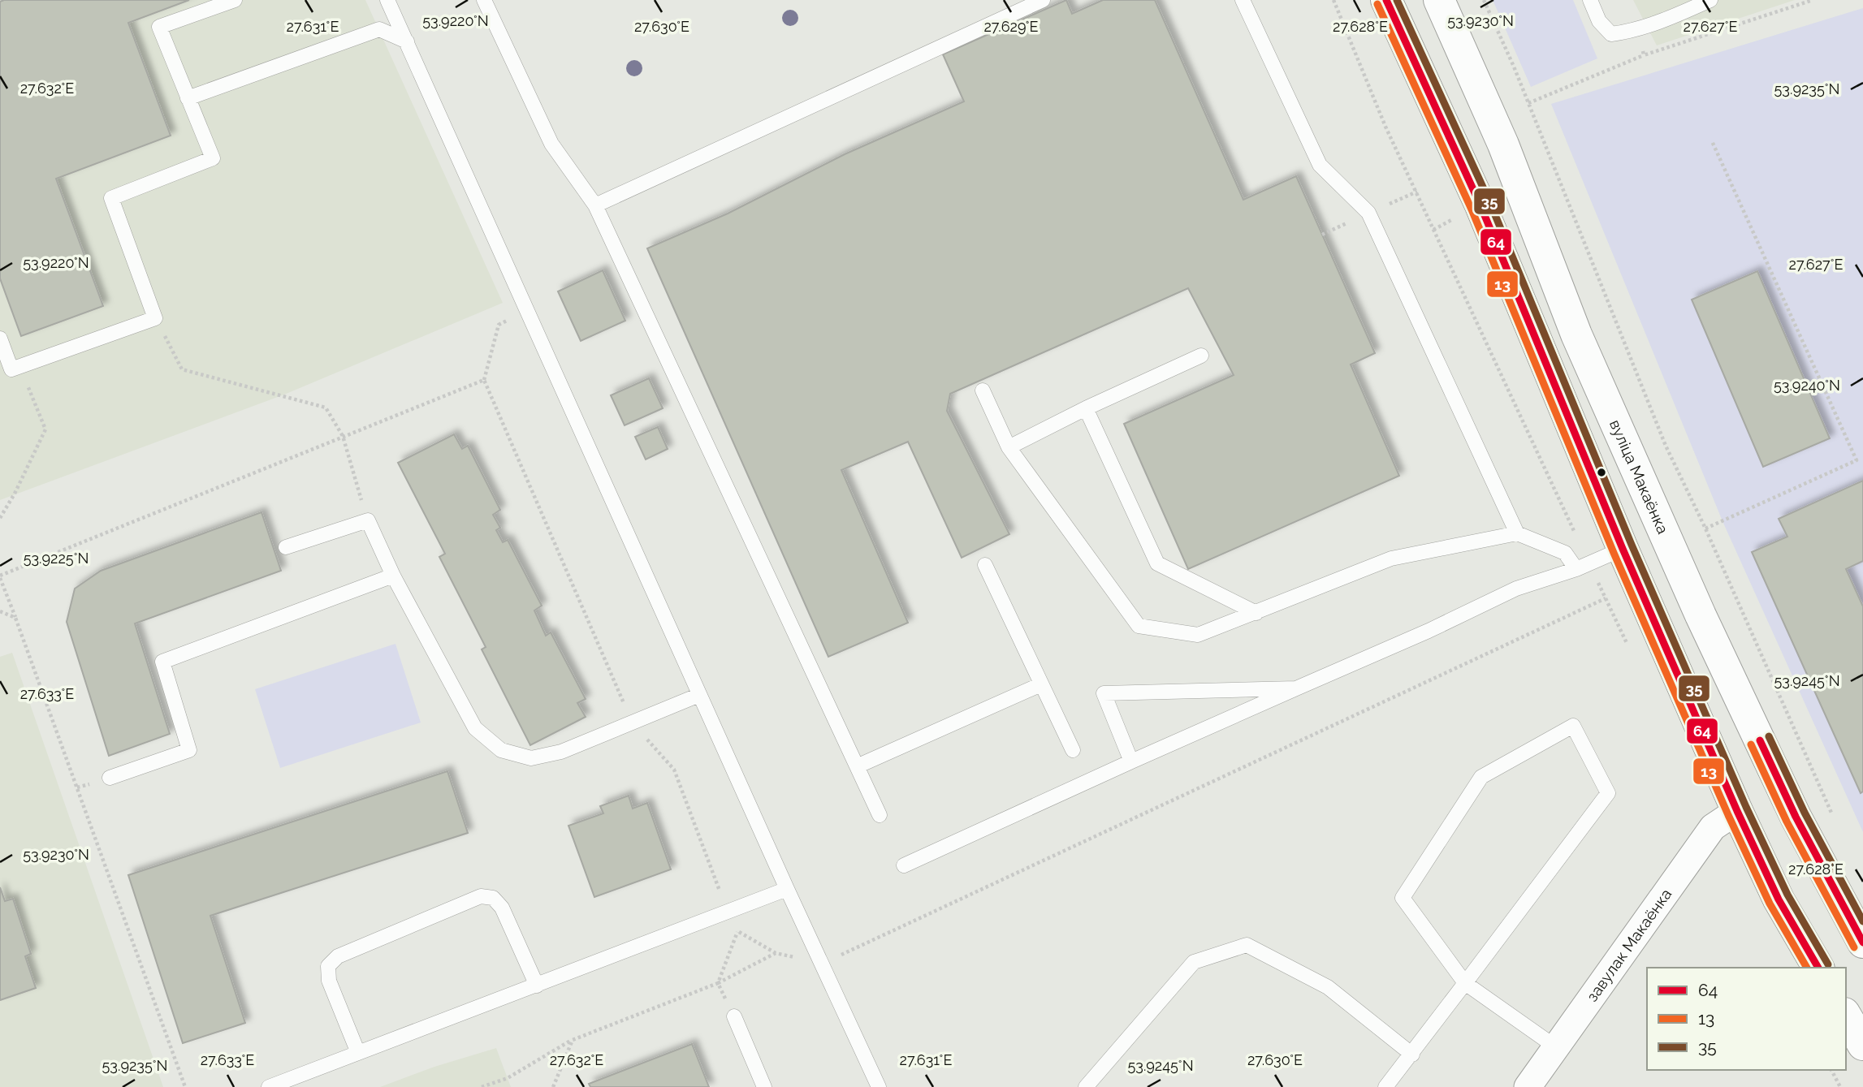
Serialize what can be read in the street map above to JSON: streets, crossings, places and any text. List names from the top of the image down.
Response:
{
  "streets": {
    "street": ["вуліца Макаёнка", "завулак Макаёнка"]
  },
  "lines": ["transit line 64", "transit line 35", "transit line 13"],
  "legend": ["64", "13", "35"],
  "coordinates": [
    "53.9220°N",
    "53.9230°N",
    "27.631°E",
    "27.630°E",
    "27.629°E",
    "27.628°E",
    "27.627°E",
    "27.632°E",
    "53.9235°N",
    "53.9240°N",
    "53.9225°N",
    "53.9245°N",
    "27.633°E"
  ]
}
